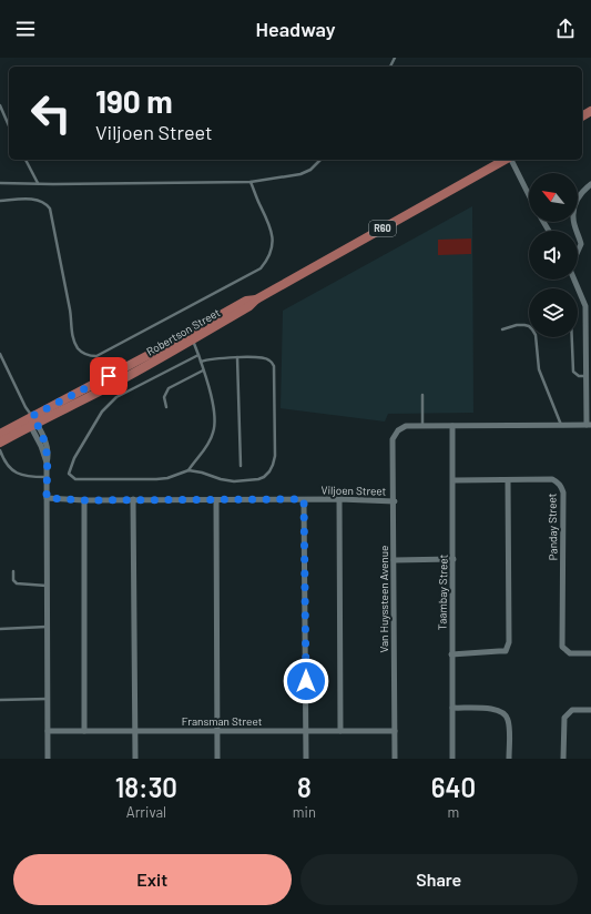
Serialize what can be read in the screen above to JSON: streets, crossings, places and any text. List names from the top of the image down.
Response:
{
  "streets": {
    "main road": ["R60", "Robertson Street"],
    "street": [
      "Viljoen Street",
      "Panday Street",
      "Taambay Street",
      "Van Huyssteen Avenue",
      "Fransman Street"
    ]
  },
  "crossings": [
    ["Viljoen Street", "Van Huyssteen Avenue"],
    ["Panday Street", "Taambay Street"],
    ["Van Huyssteen Avenue", "Fransman Street"]
  ],
  "north": "top left",
  "page": {
    "header": "Headway",
    "turn": ["190 m", "Viljoen Street"],
    "eta": [
      "18:30",
      "Arrival",
      "8",
      "min",
      "640",
      "m"
    ],
    "buttons": ["Exit", "Share"]
  }
}
